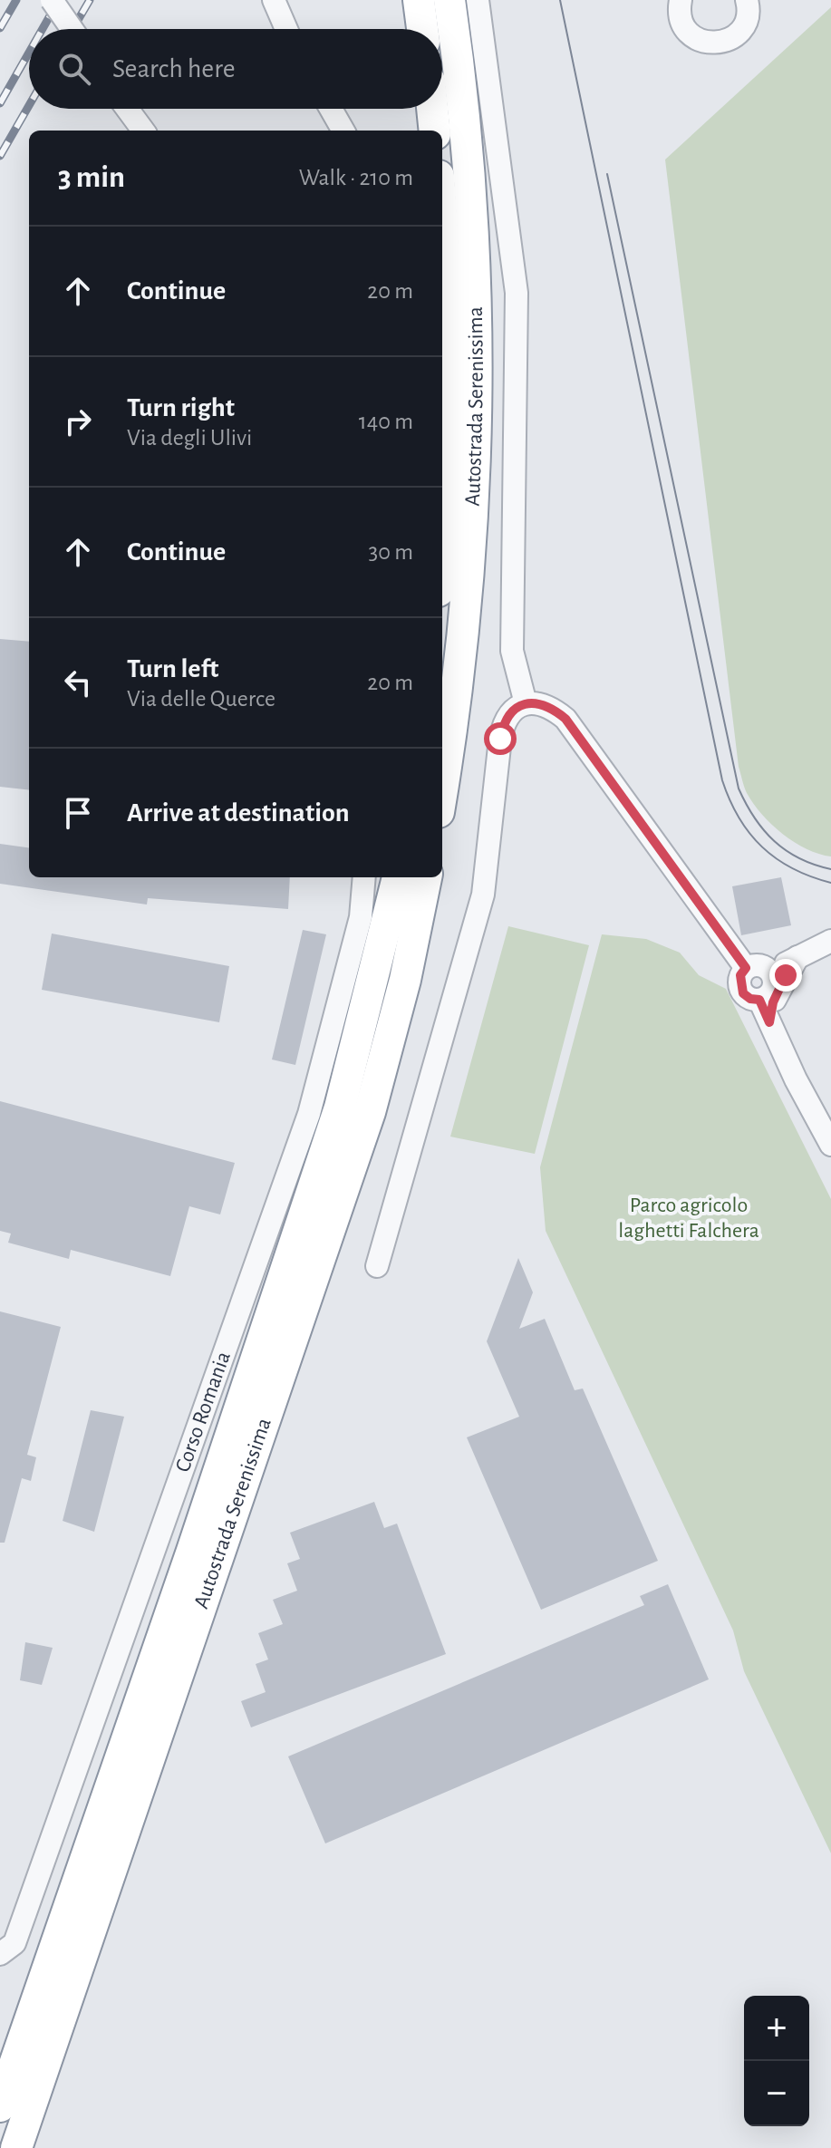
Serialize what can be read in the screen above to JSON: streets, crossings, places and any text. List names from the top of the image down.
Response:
{
  "streets": {
    "highway": ["Autostrada Serenissima"],
    "street": ["Corso Romania"]
  },
  "parks": ["Parco agricolo laghetti Falchera"],
  "page": {
    "search": "Search here",
    "heading": ["3 min", "Walk · 210 m"],
    "list": [
      ["Continue", "20 m"],
      ["Turn right", "Via degli Ulivi", "140 m"],
      ["Continue", "30 m"],
      ["Turn left", "Via delle Querce", "20 m"],
      "Arrive at destination"
    ],
    "map_buttons": ["+", "−"]
  }
}
